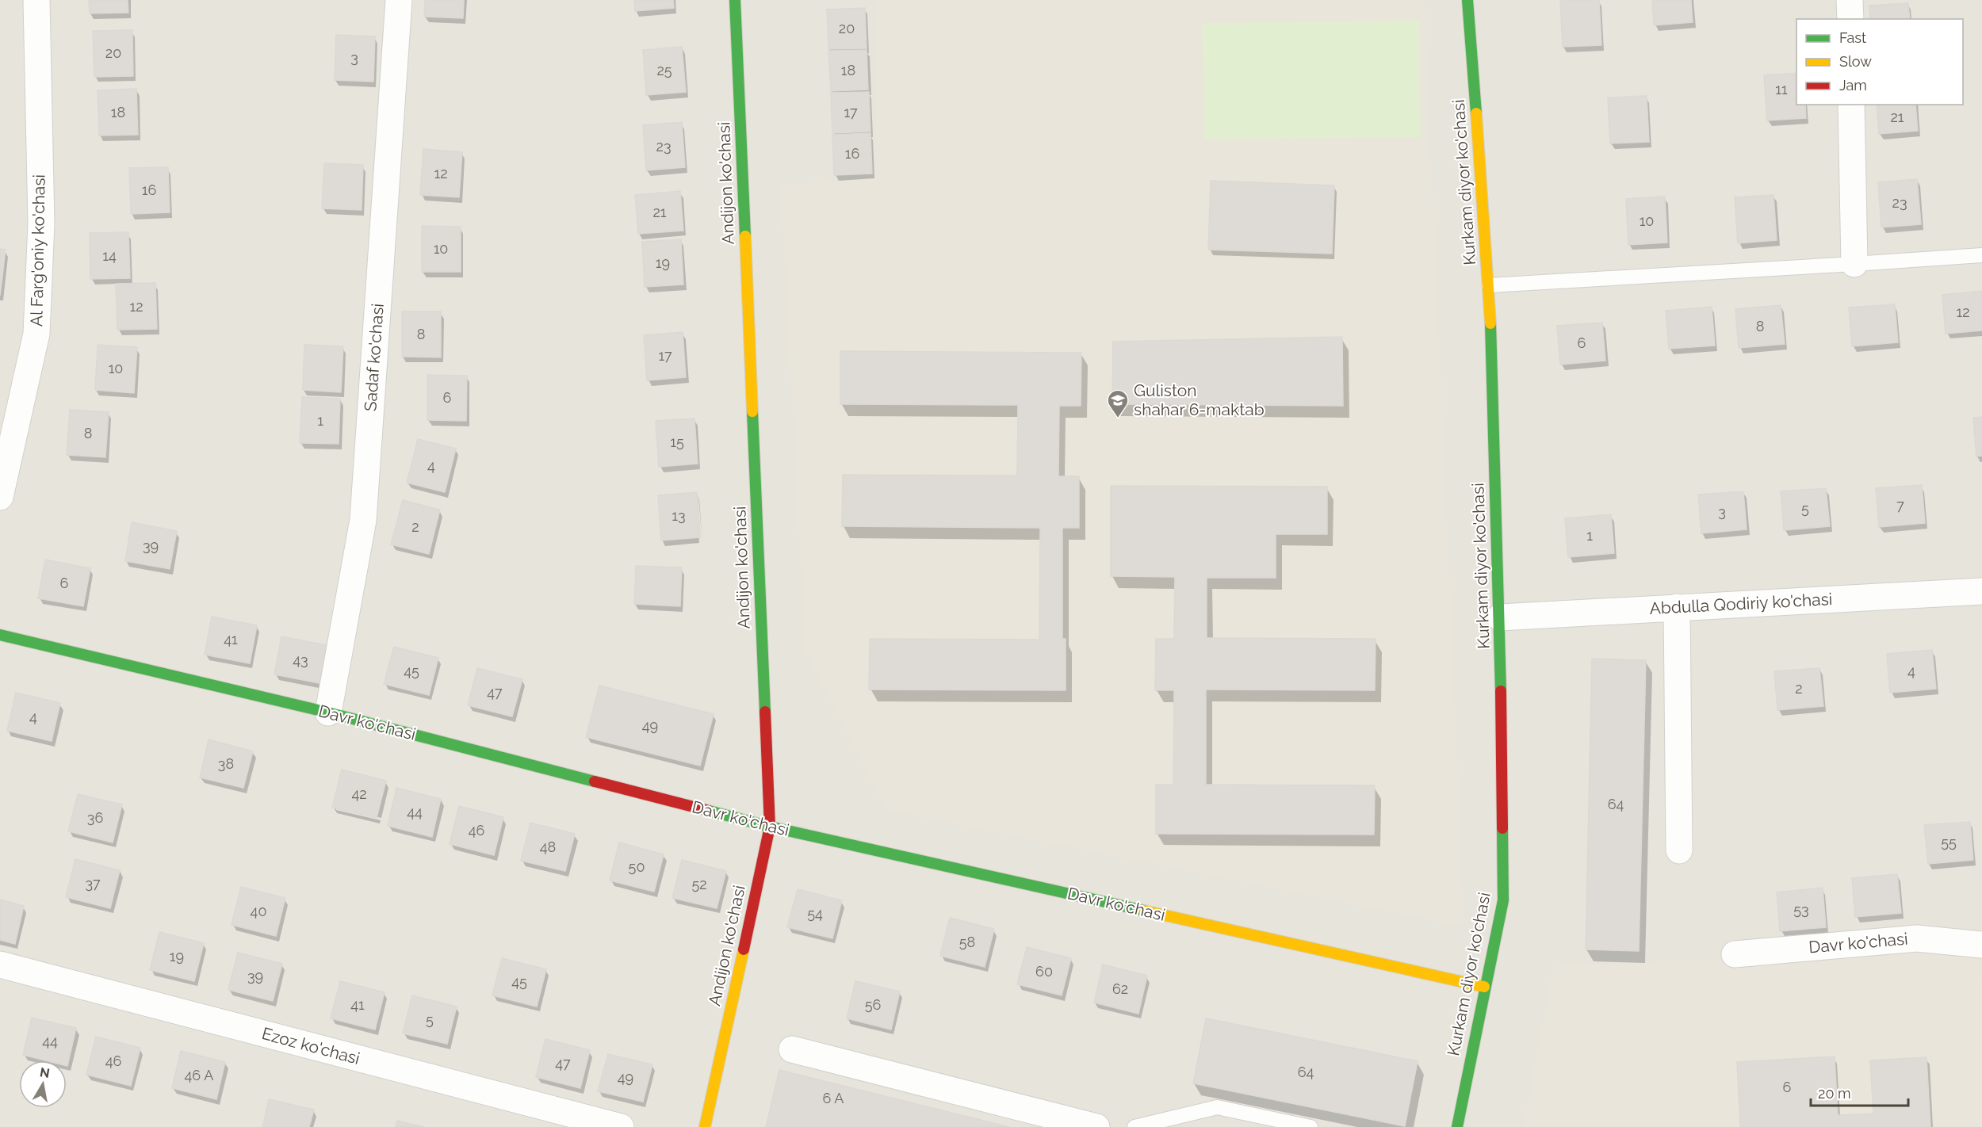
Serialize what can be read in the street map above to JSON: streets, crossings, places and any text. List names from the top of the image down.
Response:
{
  "streets": {
    "street": [
      "Kurkam diyor ko'chasi",
      "Andijon ko'chasi",
      "Al Farg'oniy ko'chasi",
      "Sadaf ko'chasi",
      "Abdulla Qodiriy ko'chasi",
      "Davr ko'chasi",
      "Ezoz ko'chasi"
    ]
  },
  "crossings": [
    ["Kurkam diyor ko'chasi", "Abdulla Qodiriy ko'chasi"],
    ["Kurkam diyor ko'chasi", "Davr ko'chasi"],
    ["Andijon ko'chasi", "Davr ko'chasi"],
    ["Sadaf ko'chasi", "Davr ko'chasi"]
  ],
  "places": {
    "school or university": ["Guliston shahar 6-maktab"]
  },
  "house_numbers": [
    "20",
    "20",
    "3",
    "25",
    "18",
    "11",
    "18",
    "17",
    "21",
    "23",
    "16",
    "12",
    "16",
    "23",
    "21",
    "10",
    "10",
    "14",
    "19",
    "12",
    "12",
    "8",
    "8",
    "6",
    "17",
    "10",
    "6",
    "1",
    "8",
    "15",
    "4",
    "7",
    "5",
    "3",
    "13",
    "2",
    "1",
    "39",
    "6",
    "41",
    "43",
    "45",
    "4",
    "2",
    "47",
    "4",
    "49",
    "38",
    "42",
    "64",
    "44",
    "36",
    "46",
    "55",
    "48",
    "50",
    "37",
    "52",
    "53",
    "40",
    "54",
    "58",
    "19",
    "60",
    "39",
    "45",
    "62",
    "41",
    "56",
    "5",
    "44",
    "46",
    "47",
    "64",
    "46 А",
    "49",
    "6",
    "6 А"
  ],
  "legend": ["Fast", "Slow", "Jam"],
  "scale_bar": "20 m",
  "north": "top"
}
